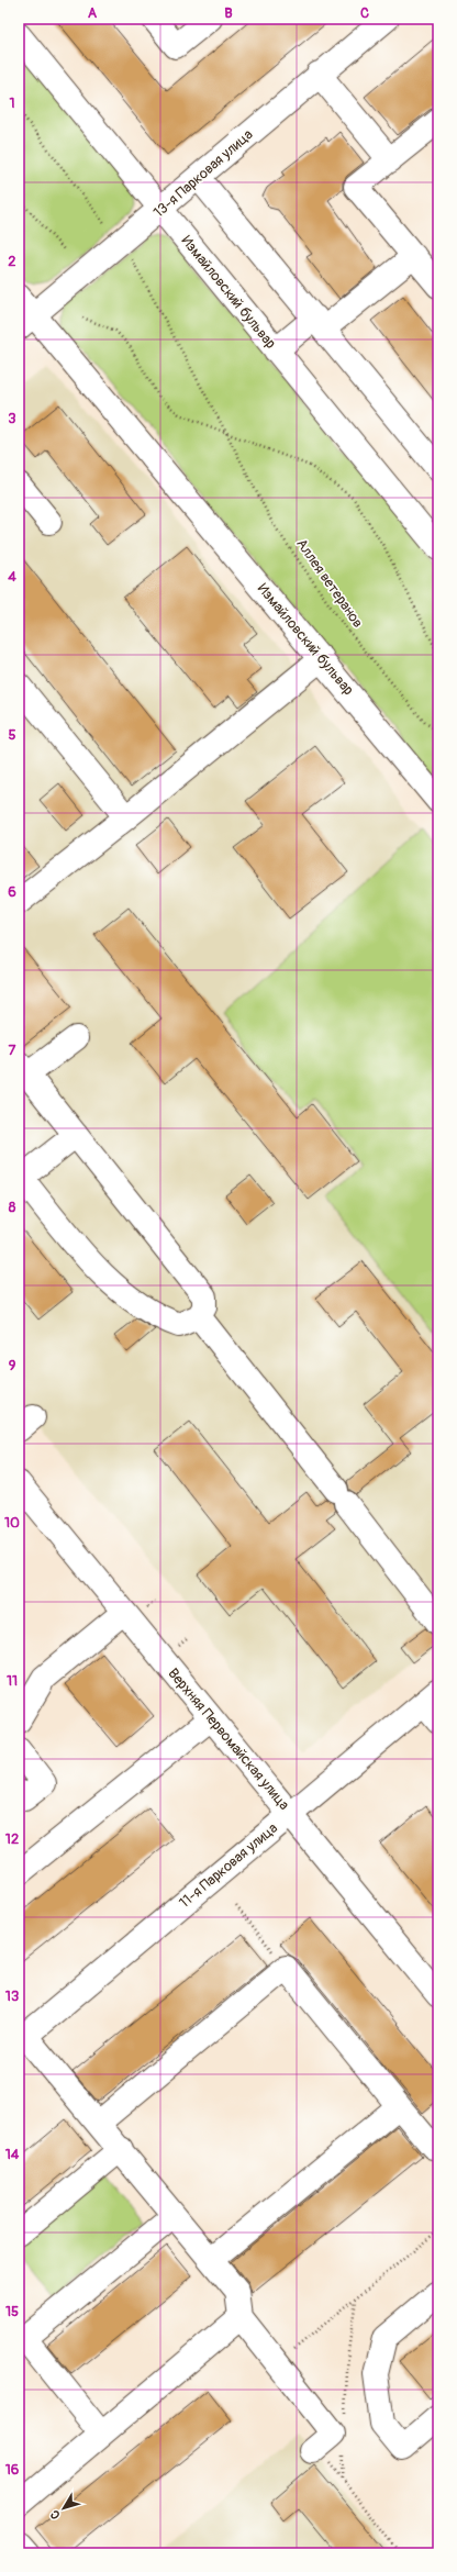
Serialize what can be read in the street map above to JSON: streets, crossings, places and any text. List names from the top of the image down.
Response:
{
  "streets": {
    "street": [
      "13-я Парковая улица",
      "Измайловский бульвар",
      "Верхняя Первомайская улица",
      "11-я Парковая улица"
    ],
    "path": ["Аллея ветеранов"]
  },
  "crossings": [
    ["13-я Парковая улица", "Измайловский бульвар"],
    ["Верхняя Первомайская улица", "11-я Парковая улица"]
  ],
  "north": "bottom left",
  "grid": {
    "columns": ["A", "B", "C"],
    "rows": [
      "1",
      "2",
      "3",
      "4",
      "5",
      "6",
      "7",
      "8",
      "9",
      "10",
      "11",
      "12",
      "13",
      "14",
      "15",
      "16"
    ]
  }
}
